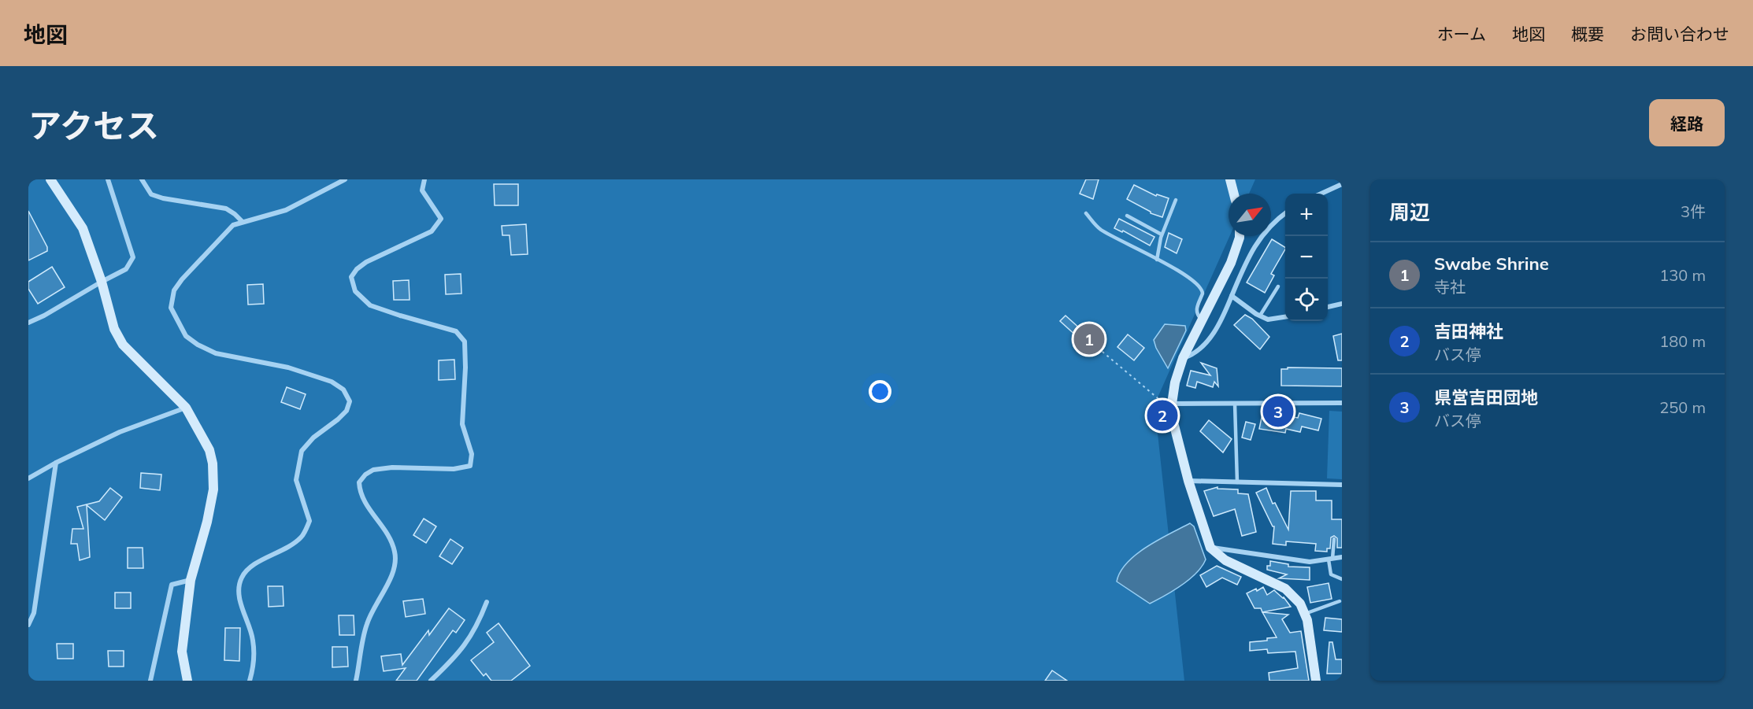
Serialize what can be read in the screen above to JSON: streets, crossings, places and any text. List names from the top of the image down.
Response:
{
  "north": "top right",
  "page": {
    "header": "地図",
    "nav": [
      "ホーム",
      "地図",
      "概要",
      "お問い合わせ"
    ],
    "title": "アクセス",
    "buttons": "経路",
    "heading": ["周辺", "3件"],
    "map_buttons": ["+", "−"],
    "list": [
      {
        "mark": "1",
        "name": "Swabe Shrine",
        "note": "寺社",
        "value": "130 m"
      },
      {
        "mark": "2",
        "name": "吉田神社",
        "note": "バス停",
        "value": "180 m"
      },
      {
        "mark": "3",
        "name": "県営吉田団地",
        "note": "バス停",
        "value": "250 m"
      }
    ],
    "pins": ["1", "3", "2"]
  }
}
